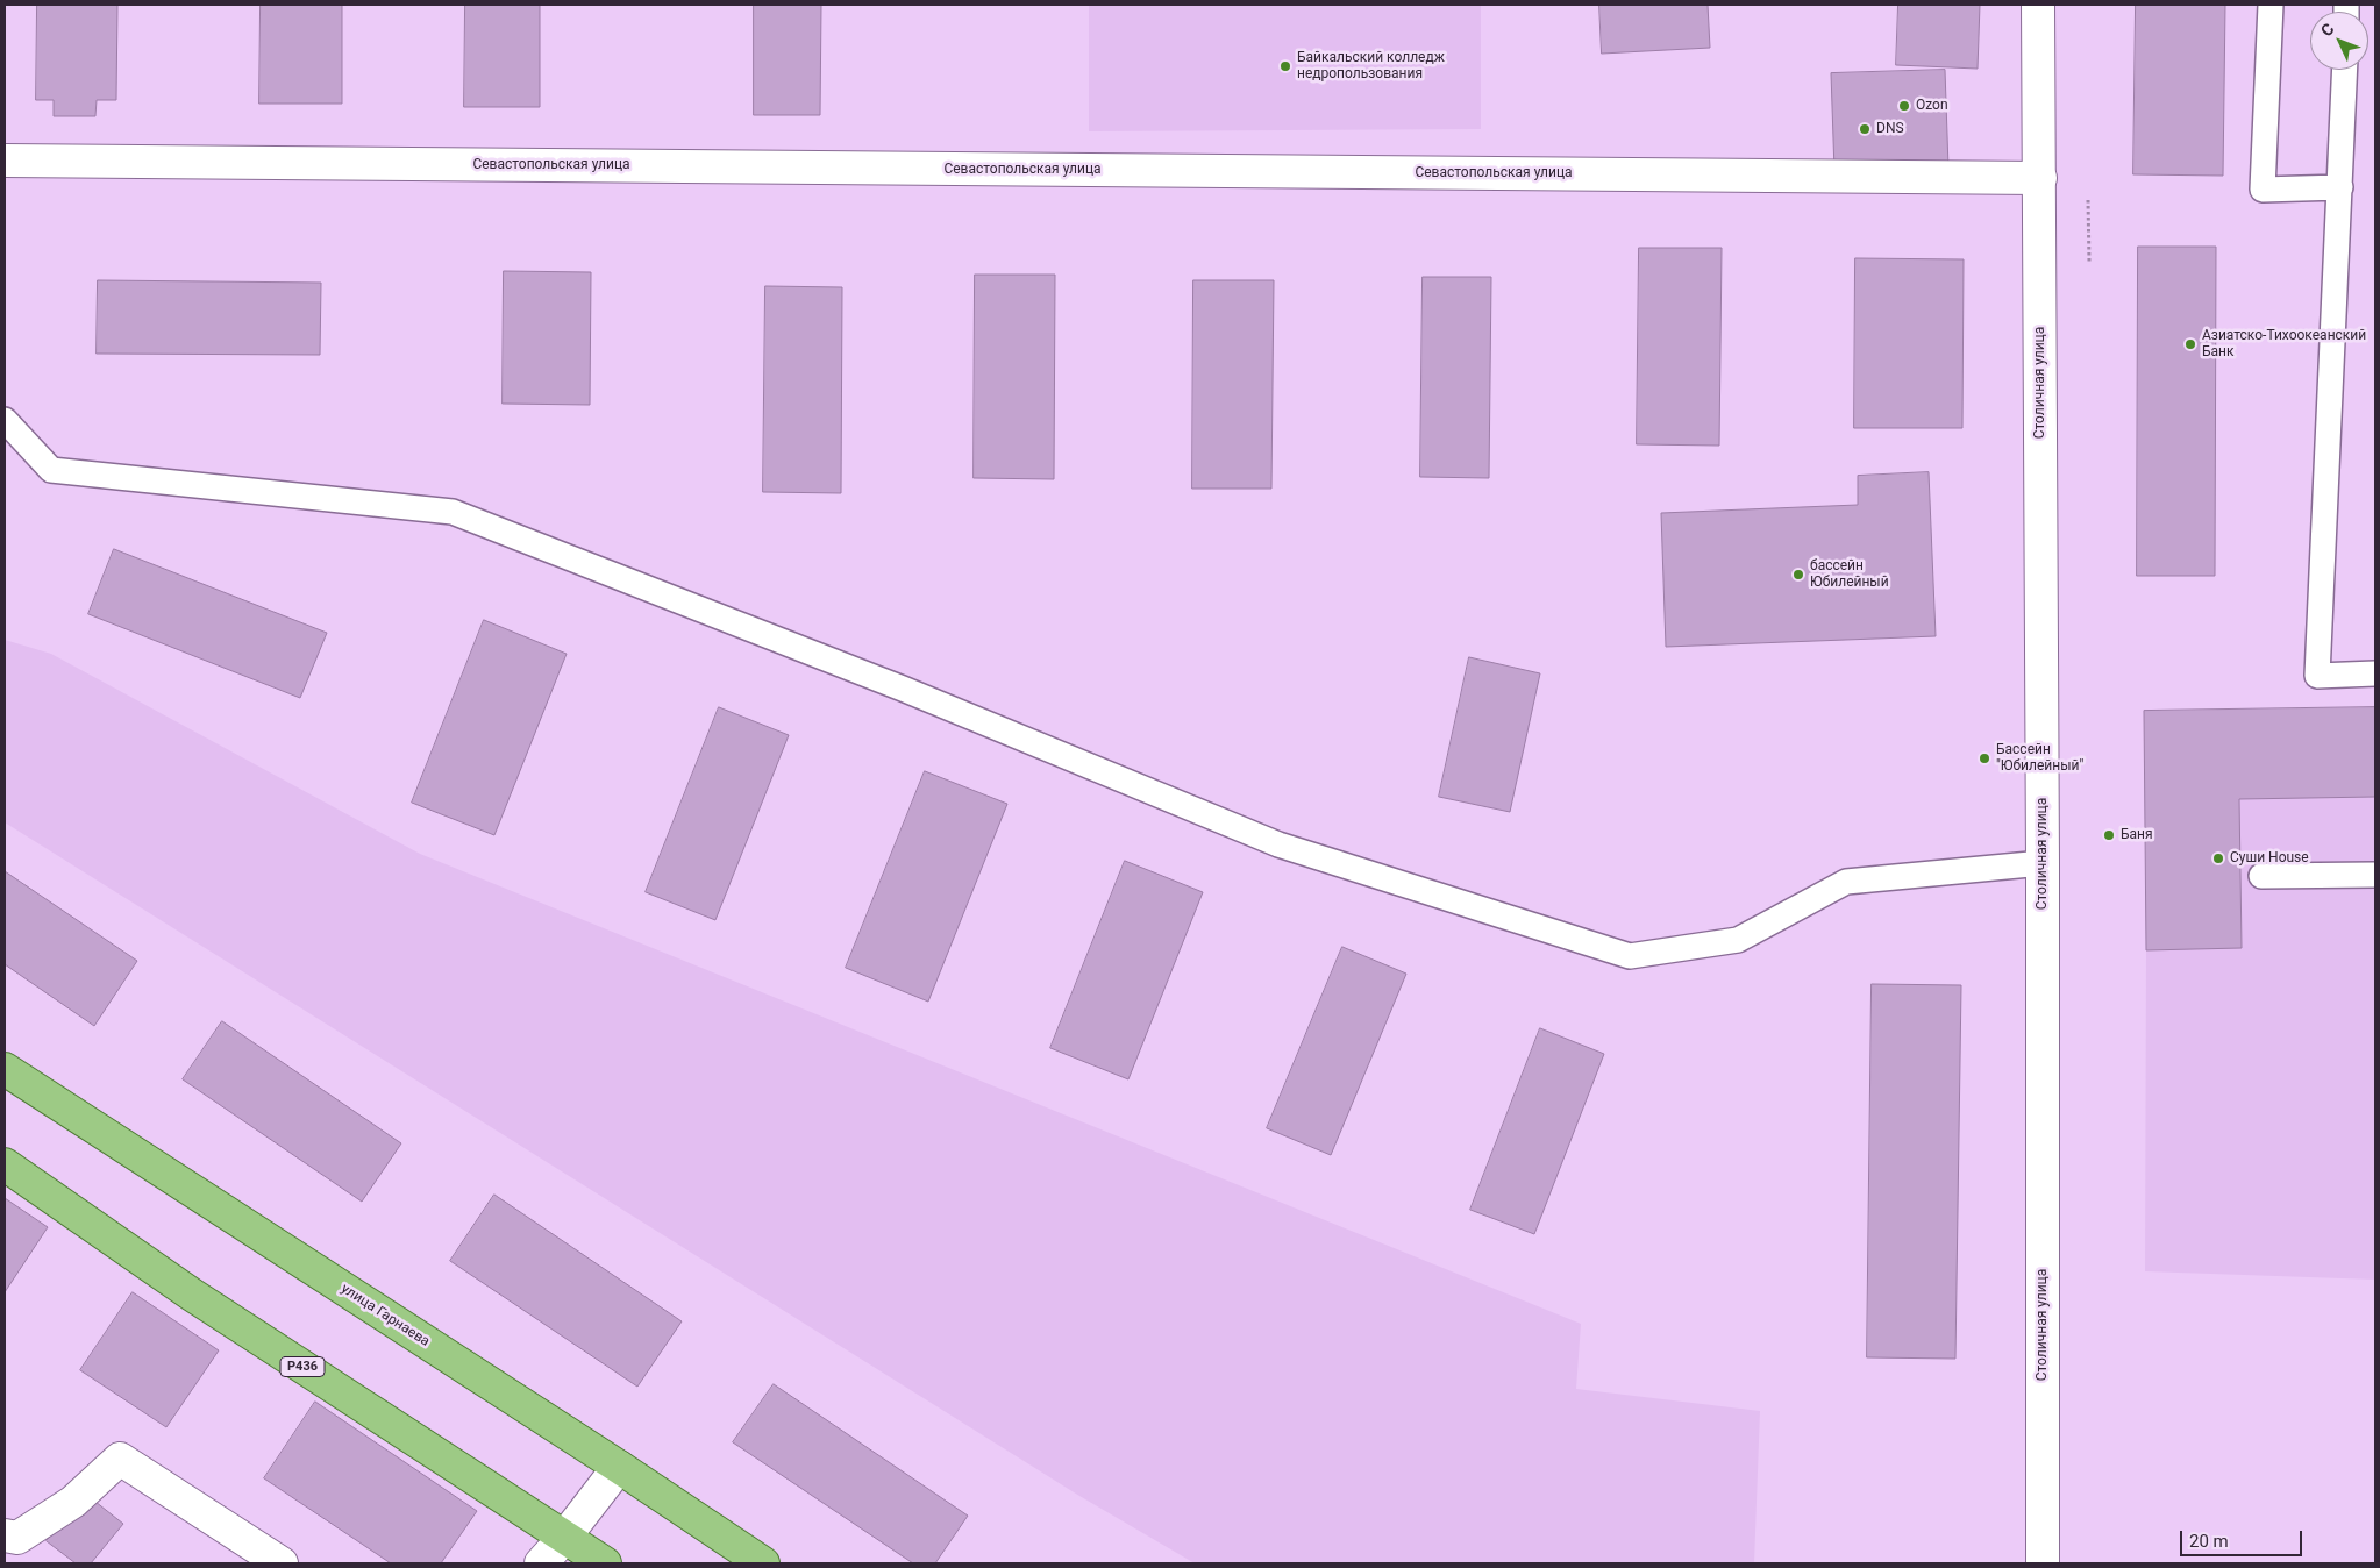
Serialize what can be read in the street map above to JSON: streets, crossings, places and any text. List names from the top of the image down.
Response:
{
  "streets": {
    "main road": ["улица Гарнаева", "P436"],
    "street": ["Севастопольская улица", "Столичная улица"]
  },
  "crossings": [
    ["Севастопольская улица", "Столичная улица"]
  ],
  "places": [
    "Байкальский колледж недропользования",
    "Ozon",
    "DNS",
    "Азиатско-Тихоокеанский Банк",
    "бассейн Юбилейный",
    "Бассейн \"Юбилейный\"",
    "Баня",
    "Суши House"
  ],
  "scale_bar": "20 m",
  "north": "top left"
}
